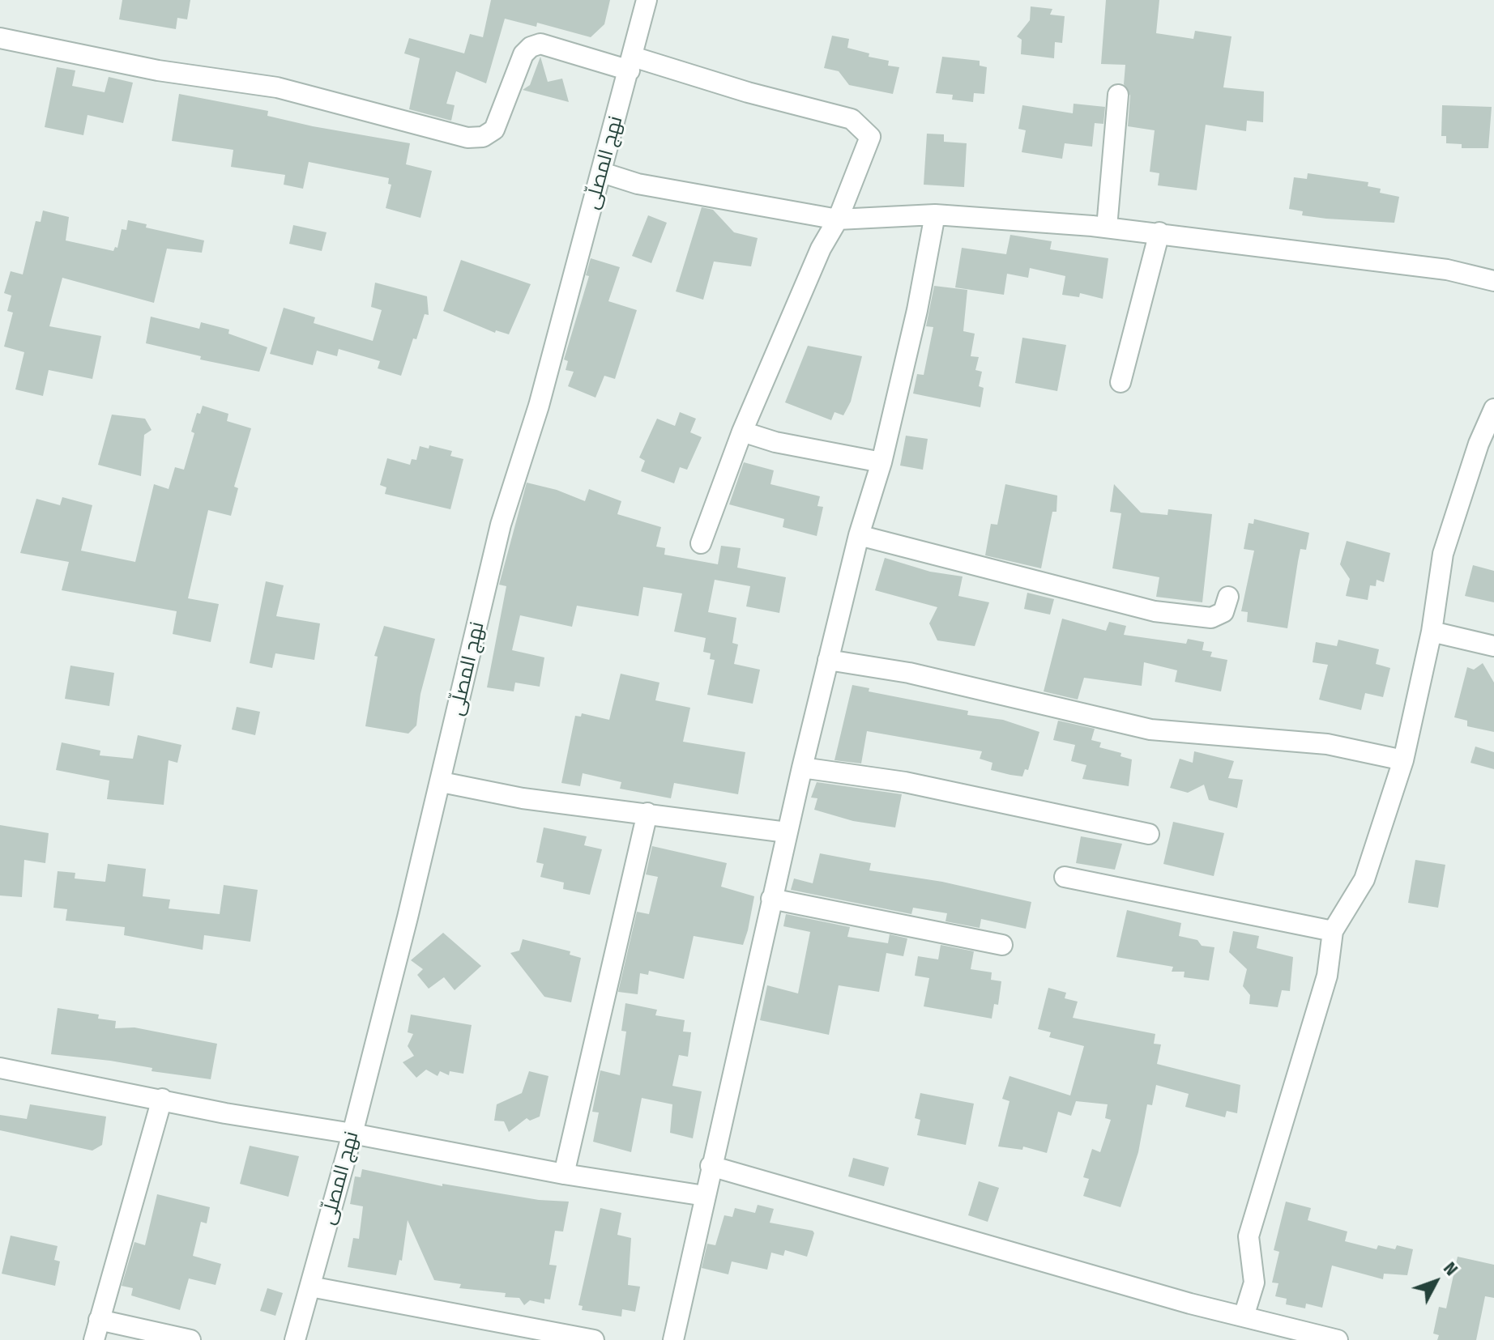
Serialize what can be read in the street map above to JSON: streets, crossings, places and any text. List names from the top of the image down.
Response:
{
  "streets": {
    "street": ["نهج المصلّى"]
  },
  "north": "top right"
}
